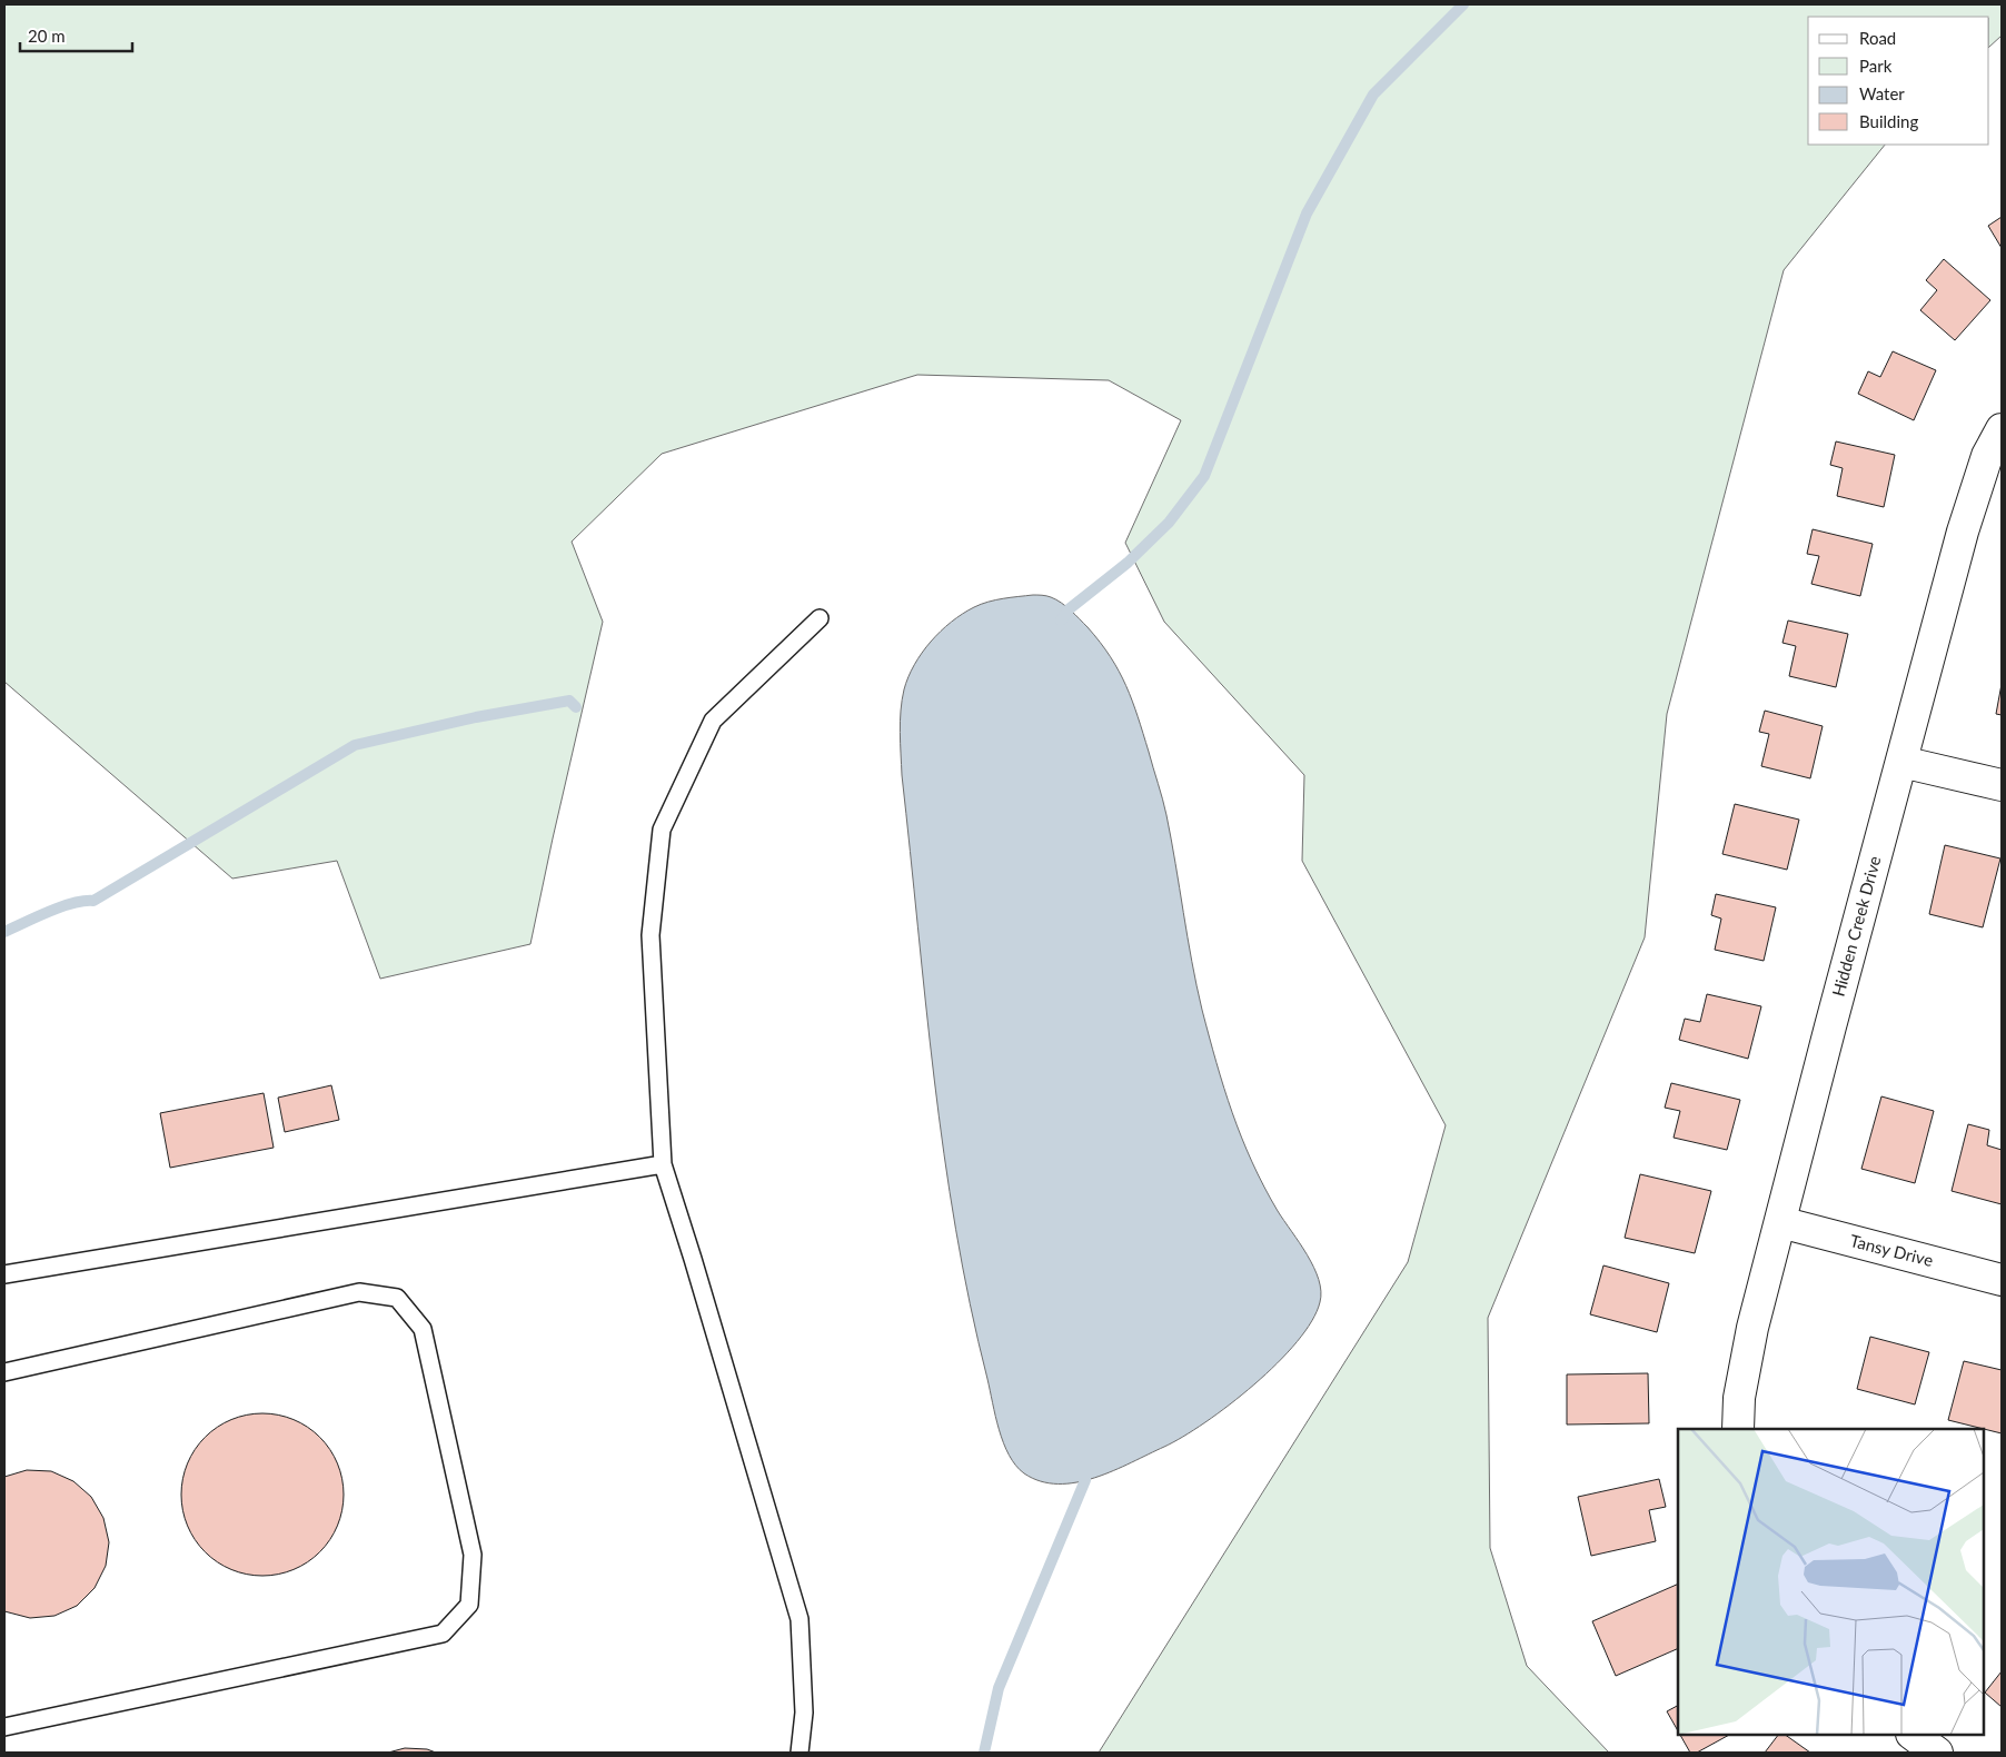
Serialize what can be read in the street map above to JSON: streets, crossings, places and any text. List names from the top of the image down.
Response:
{
  "streets": {
    "street": ["Hidden Creek Drive", "Tansy Drive"]
  },
  "crossings": [
    ["Hidden Creek Drive", "Tansy Drive"]
  ],
  "legend": [
    "Road",
    "Park",
    "Water",
    "Building"
  ],
  "scale_bar": "20 m"
}
